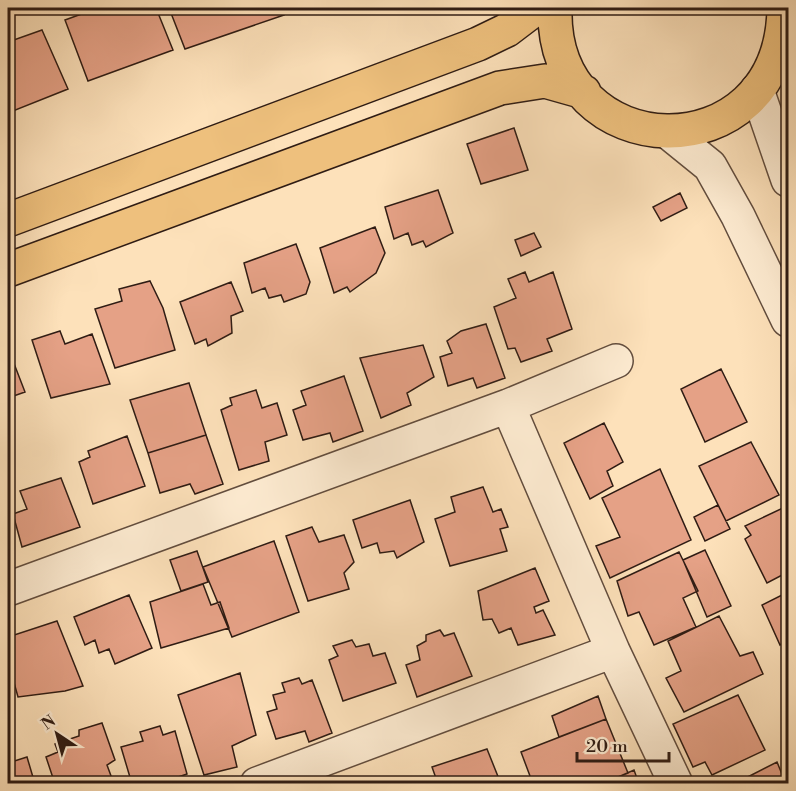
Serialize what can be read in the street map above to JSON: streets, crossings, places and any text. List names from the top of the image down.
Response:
{
  "scale_bar": "20 m",
  "north": "top left"
}
